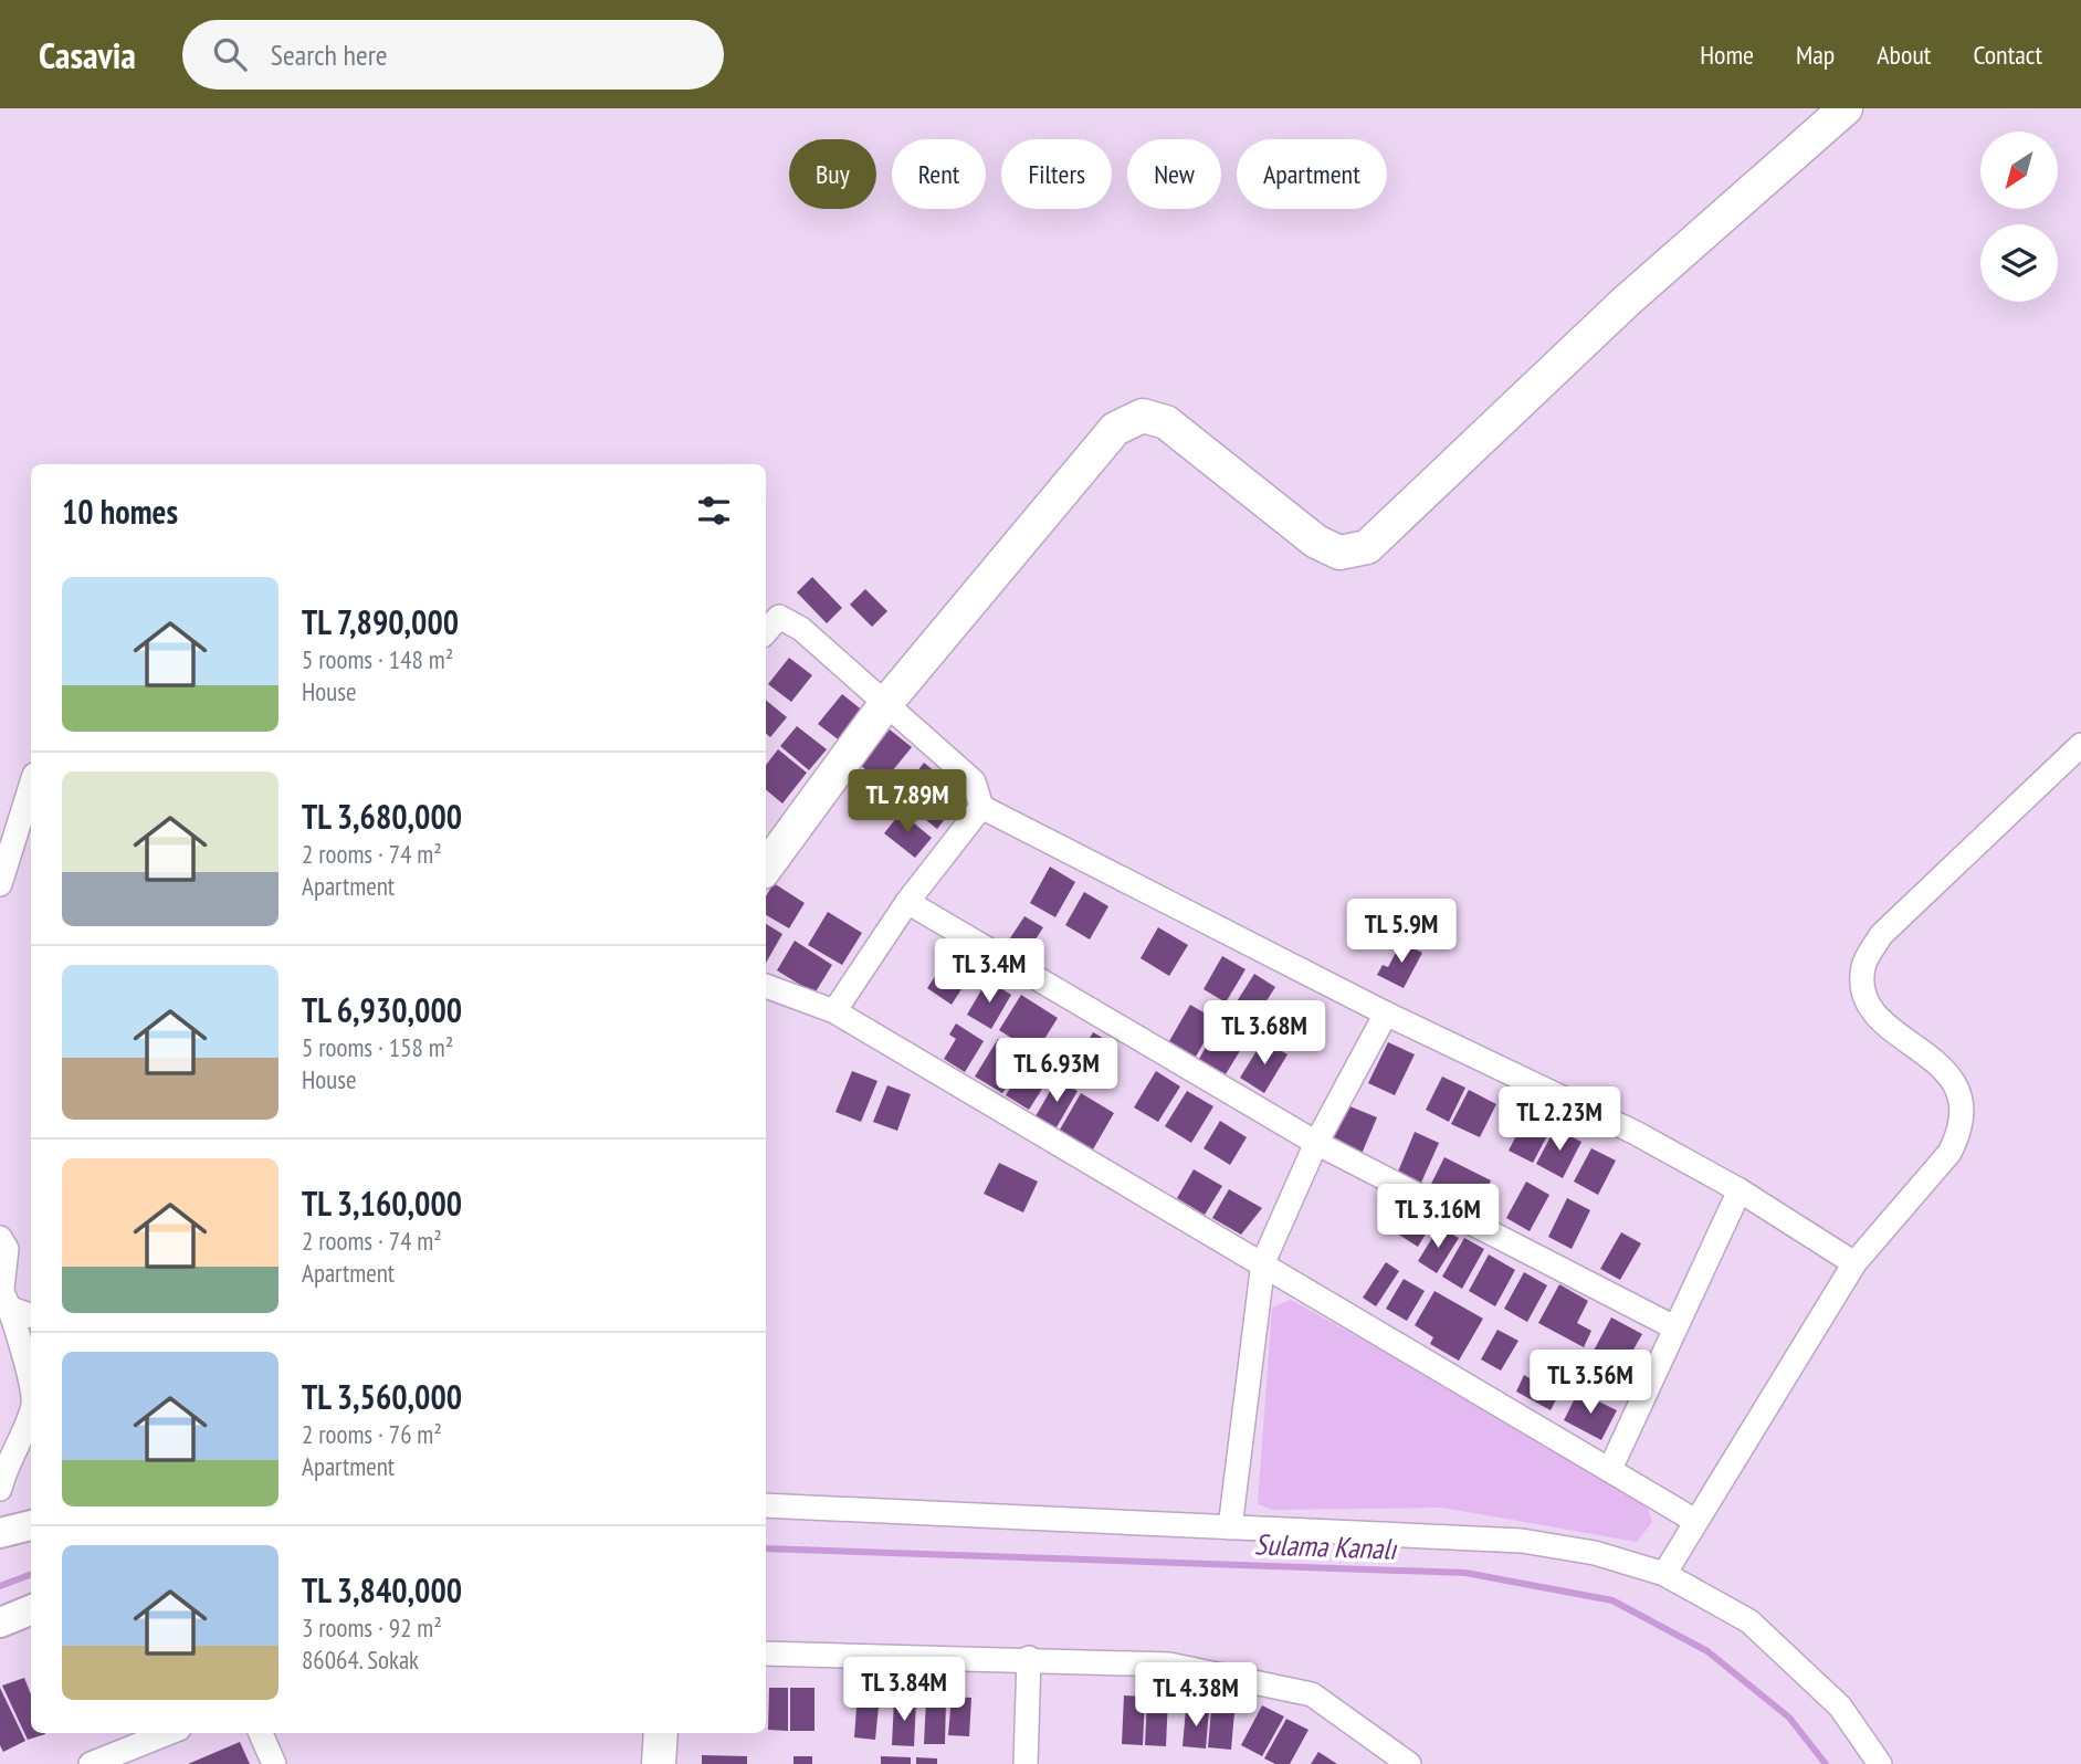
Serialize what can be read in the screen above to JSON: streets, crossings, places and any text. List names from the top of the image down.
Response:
{
  "water": ["Sulama Kanalı"],
  "north": "bottom left",
  "page": {
    "header": "Casavia",
    "search": "Search here",
    "nav": [
      "Home",
      "Map",
      "About",
      "Contact"
    ],
    "chip": [
      "Buy",
      "Rent",
      "Filters",
      "New",
      "Apartment"
    ],
    "heading": "10 homes",
    "list": [
      {
        "name": "TL 7,890,000",
        "note": "5 rooms · 148 m² · House"
      },
      {
        "name": "TL 3,680,000",
        "note": "2 rooms · 74 m² · Apartment"
      },
      {
        "name": "TL 6,930,000",
        "note": "5 rooms · 158 m² · House"
      },
      {
        "name": "TL 3,160,000",
        "note": "2 rooms · 74 m² · Apartment"
      },
      {
        "name": "TL 3,560,000",
        "note": "2 rooms · 76 m² · Apartment"
      },
      {
        "name": "TL 3,840,000",
        "note": "3 rooms · 92 m² · 86064. Sokak"
      }
    ],
    "price": [
      "TL 7.89M",
      "TL 5.9M",
      "TL 3.4M",
      "TL 3.68M",
      "TL 6.93M",
      "TL 2.23M",
      "TL 3.16M",
      "TL 3.56M",
      "TL 3.84M",
      "TL 4.38M"
    ]
  }
}
